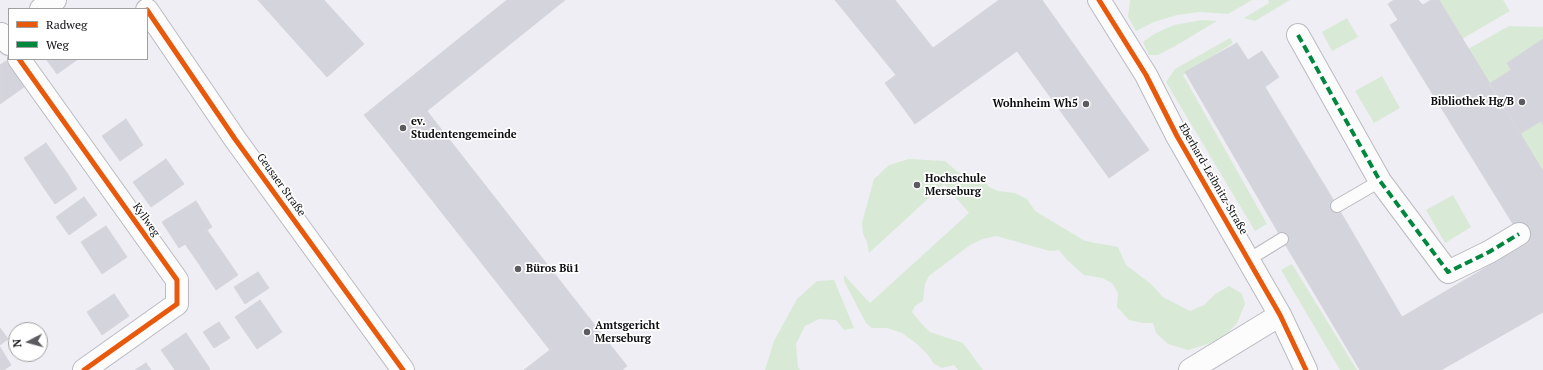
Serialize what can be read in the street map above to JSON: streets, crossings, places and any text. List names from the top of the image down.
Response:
{
  "streets": {
    "street": ["Eberhard-Leibnitz-Straße", "Geusaer Straße", "Kyllweg"]
  },
  "places": [
    "Bibliothek Hg/B",
    "Wohnheim Wh5",
    "ev. Studentengemeinde",
    "Hochschule Merseburg",
    "Büros Bü1",
    "Amtsgericht Merseburg"
  ],
  "legend": ["Radweg", "Weg"],
  "north": "left"
}
